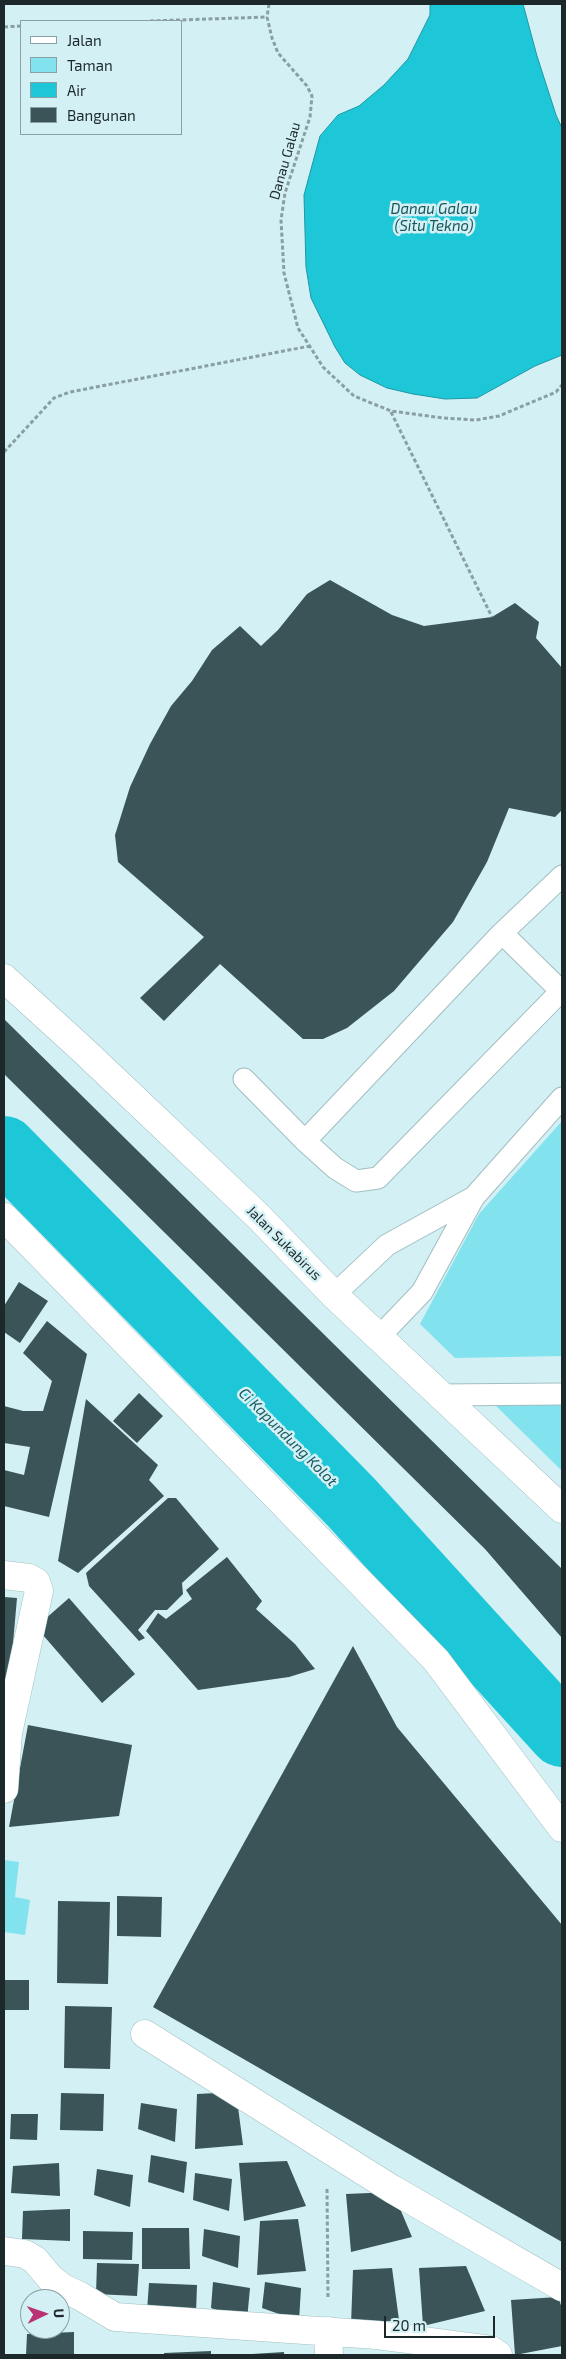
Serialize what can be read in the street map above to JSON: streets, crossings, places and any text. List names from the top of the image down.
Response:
{
  "streets": {
    "street": ["Jalan Sukabirus"],
    "path": ["Danau Galau"]
  },
  "water": ["Danau Galau (Situ Tekno)", "Ci Kapundung Kolot"],
  "legend": [
    "Jalan",
    "Taman",
    "Air",
    "Bangunan"
  ],
  "scale_bar": "20 m",
  "north": "right"
}
